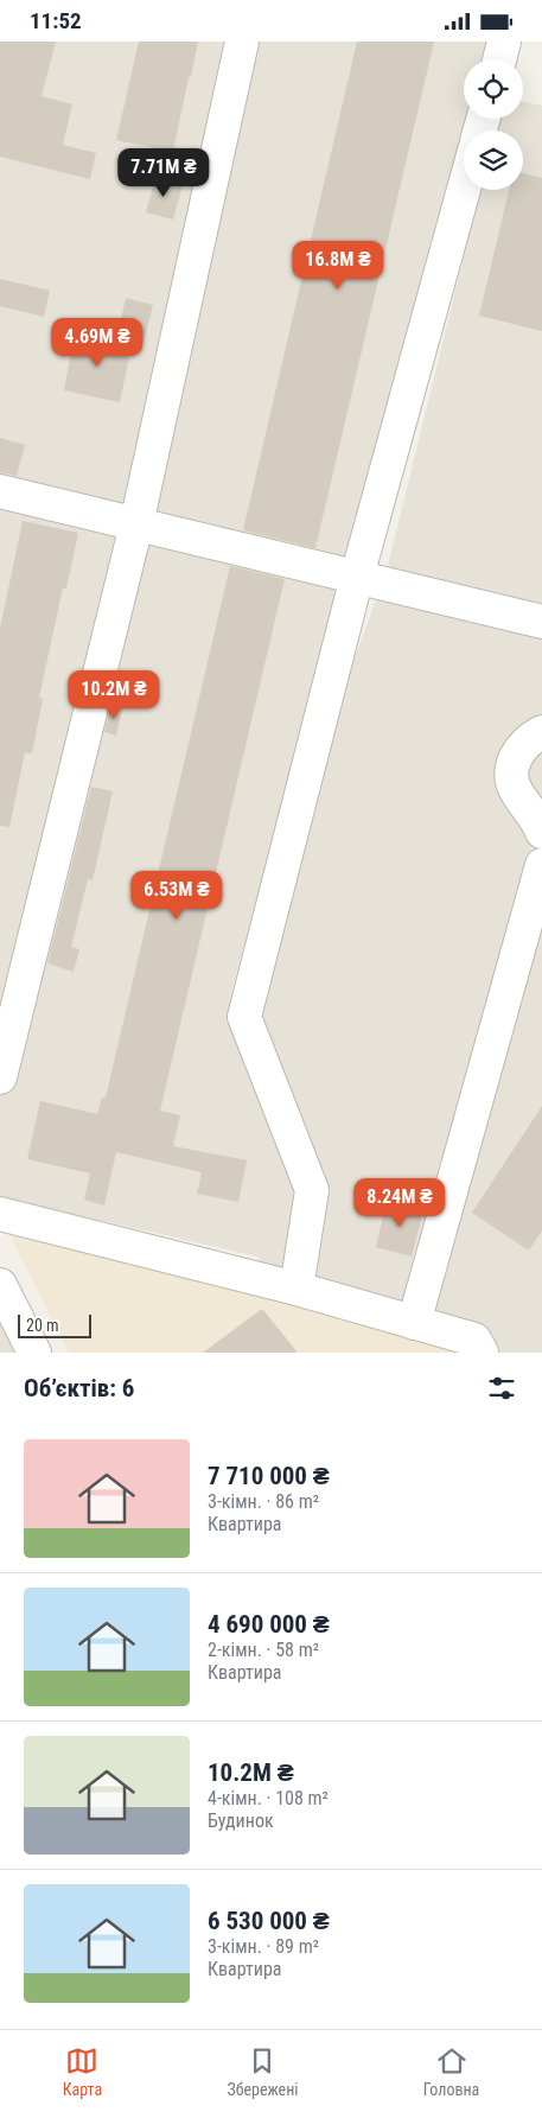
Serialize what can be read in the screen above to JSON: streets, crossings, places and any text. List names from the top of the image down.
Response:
{
  "scale_bar": "20 m",
  "page": {
    "status": "11:52",
    "price": [
      "7.71M ₴",
      "16.8M ₴",
      "4.69M ₴",
      "10.2M ₴",
      "6.53M ₴",
      "8.24M ₴"
    ],
    "scale": "20 m",
    "heading": "Об’єктів: 6",
    "list": [
      {
        "name": "7 710 000 ₴",
        "note": "3-кімн. · 86 m² · Квартира"
      },
      {
        "name": "4 690 000 ₴",
        "note": "2-кімн. · 58 m² · Квартира"
      },
      {
        "name": "10.2M ₴",
        "note": "4-кімн. · 108 m² · Будинок"
      },
      {
        "name": "6 530 000 ₴",
        "note": "3-кімн. · 89 m² · Квартира"
      }
    ],
    "tabs": ["Карта", "Збережені", "Головна"]
  }
}
